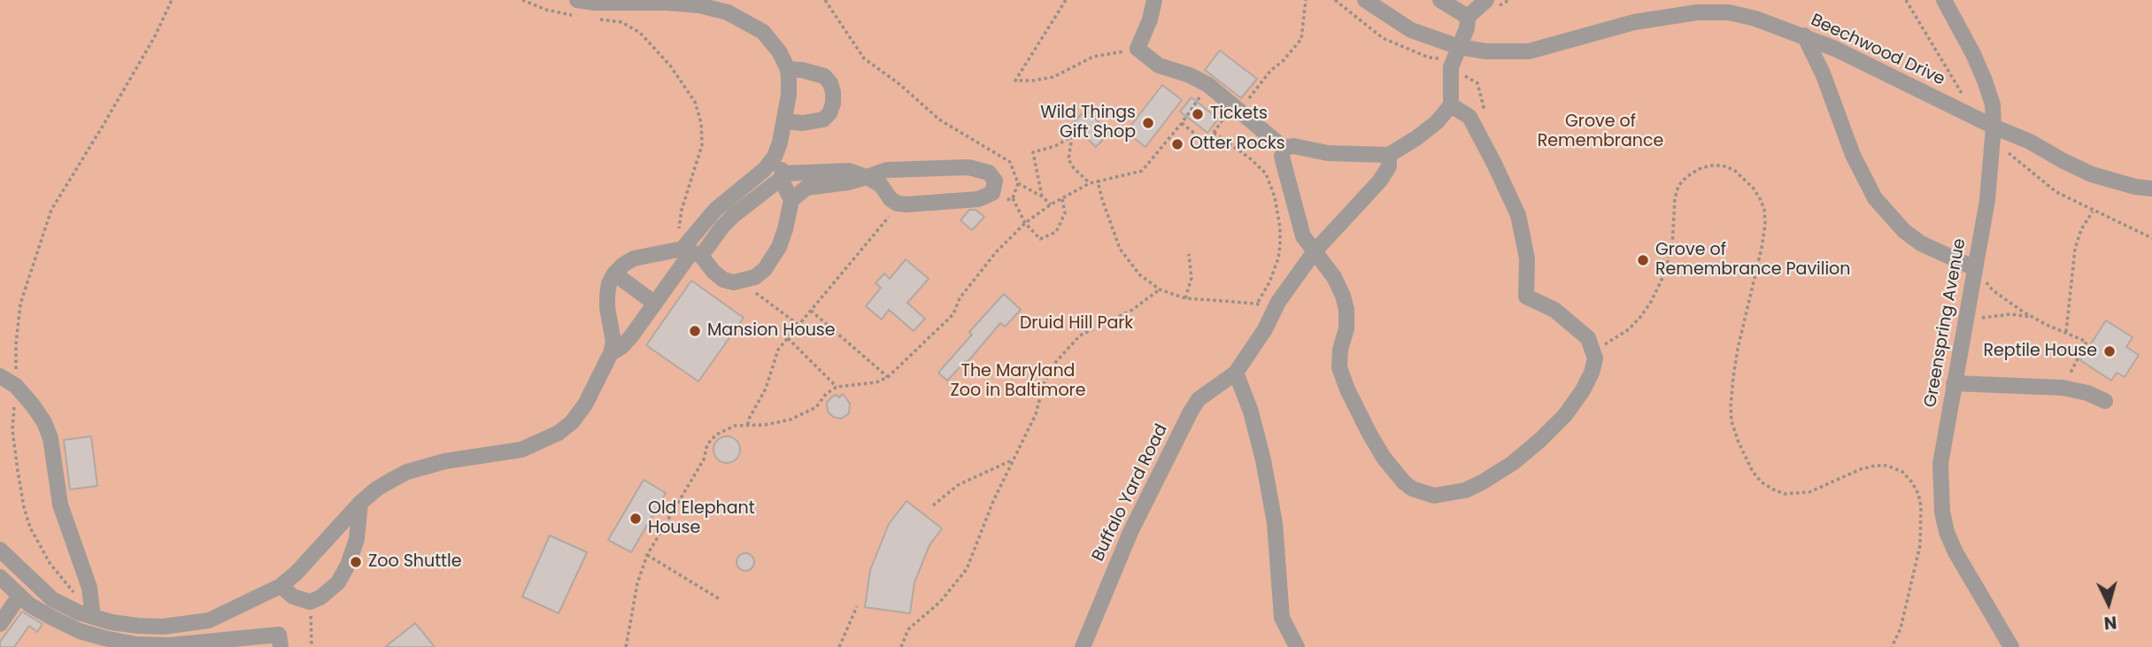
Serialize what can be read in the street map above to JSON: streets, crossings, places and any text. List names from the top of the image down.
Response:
{
  "streets": {
    "street": ["Beechwood Drive", "Greenspring Avenue", "Buffalo Yard Road"]
  },
  "crossings": [
    ["Beechwood Drive", "Greenspring Avenue"]
  ],
  "parks": ["Grove of Remembrance", "Druid Hill Park", "The Maryland Zoo in Baltimore"],
  "places": [
    "Tickets",
    "Wild Things Gift Shop",
    "Otter Rocks",
    "Grove of Remembrance Pavilion",
    "Mansion House",
    "Reptile House",
    "Old Elephant House",
    "Zoo Shuttle"
  ],
  "north": "bottom"
}
